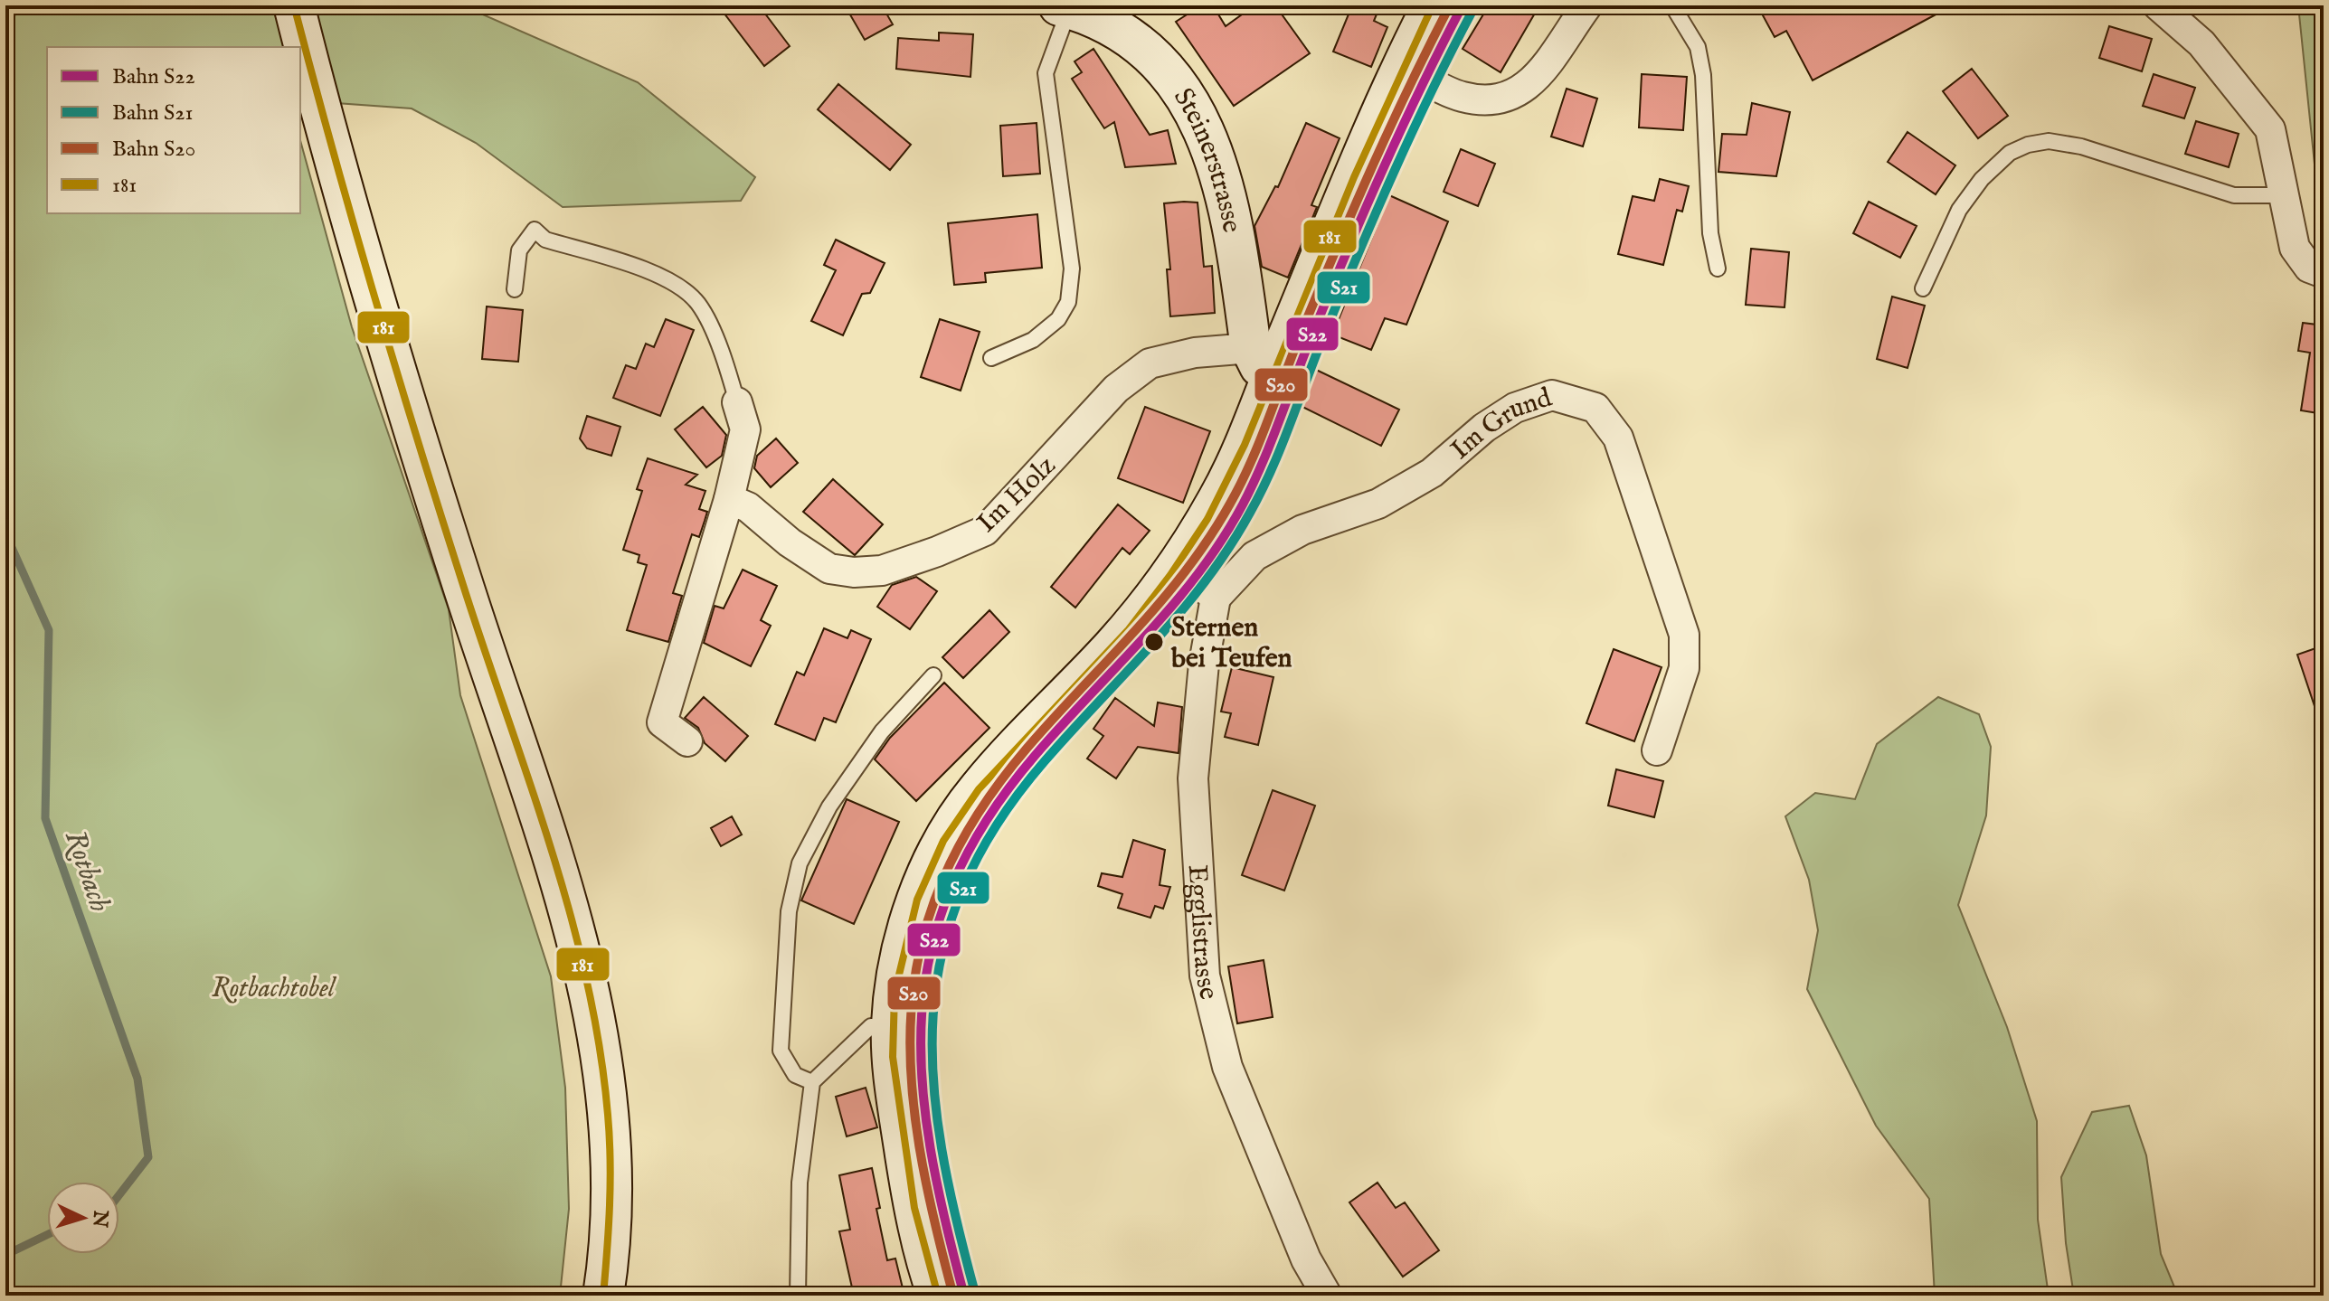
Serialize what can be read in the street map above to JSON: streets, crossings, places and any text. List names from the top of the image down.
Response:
{
  "streets": {
    "street": [
      "Steinerstrasse",
      "Im Grund",
      "Im Holz",
      "Egglistrasse"
    ]
  },
  "crossings": [
    ["Steinerstrasse", "Im Holz"],
    ["Im Grund", "Egglistrasse"]
  ],
  "water": ["Rotbach"],
  "parks": ["Rotbachtobel"],
  "places": ["Sternen bei Teufen"],
  "lines": [
    "rail line S22",
    "rail line S20",
    "transit line 181",
    "rail line S21"
  ],
  "legend": [
    "Bahn S22",
    "Bahn S21",
    "Bahn S20",
    "181"
  ],
  "north": "right"
}
